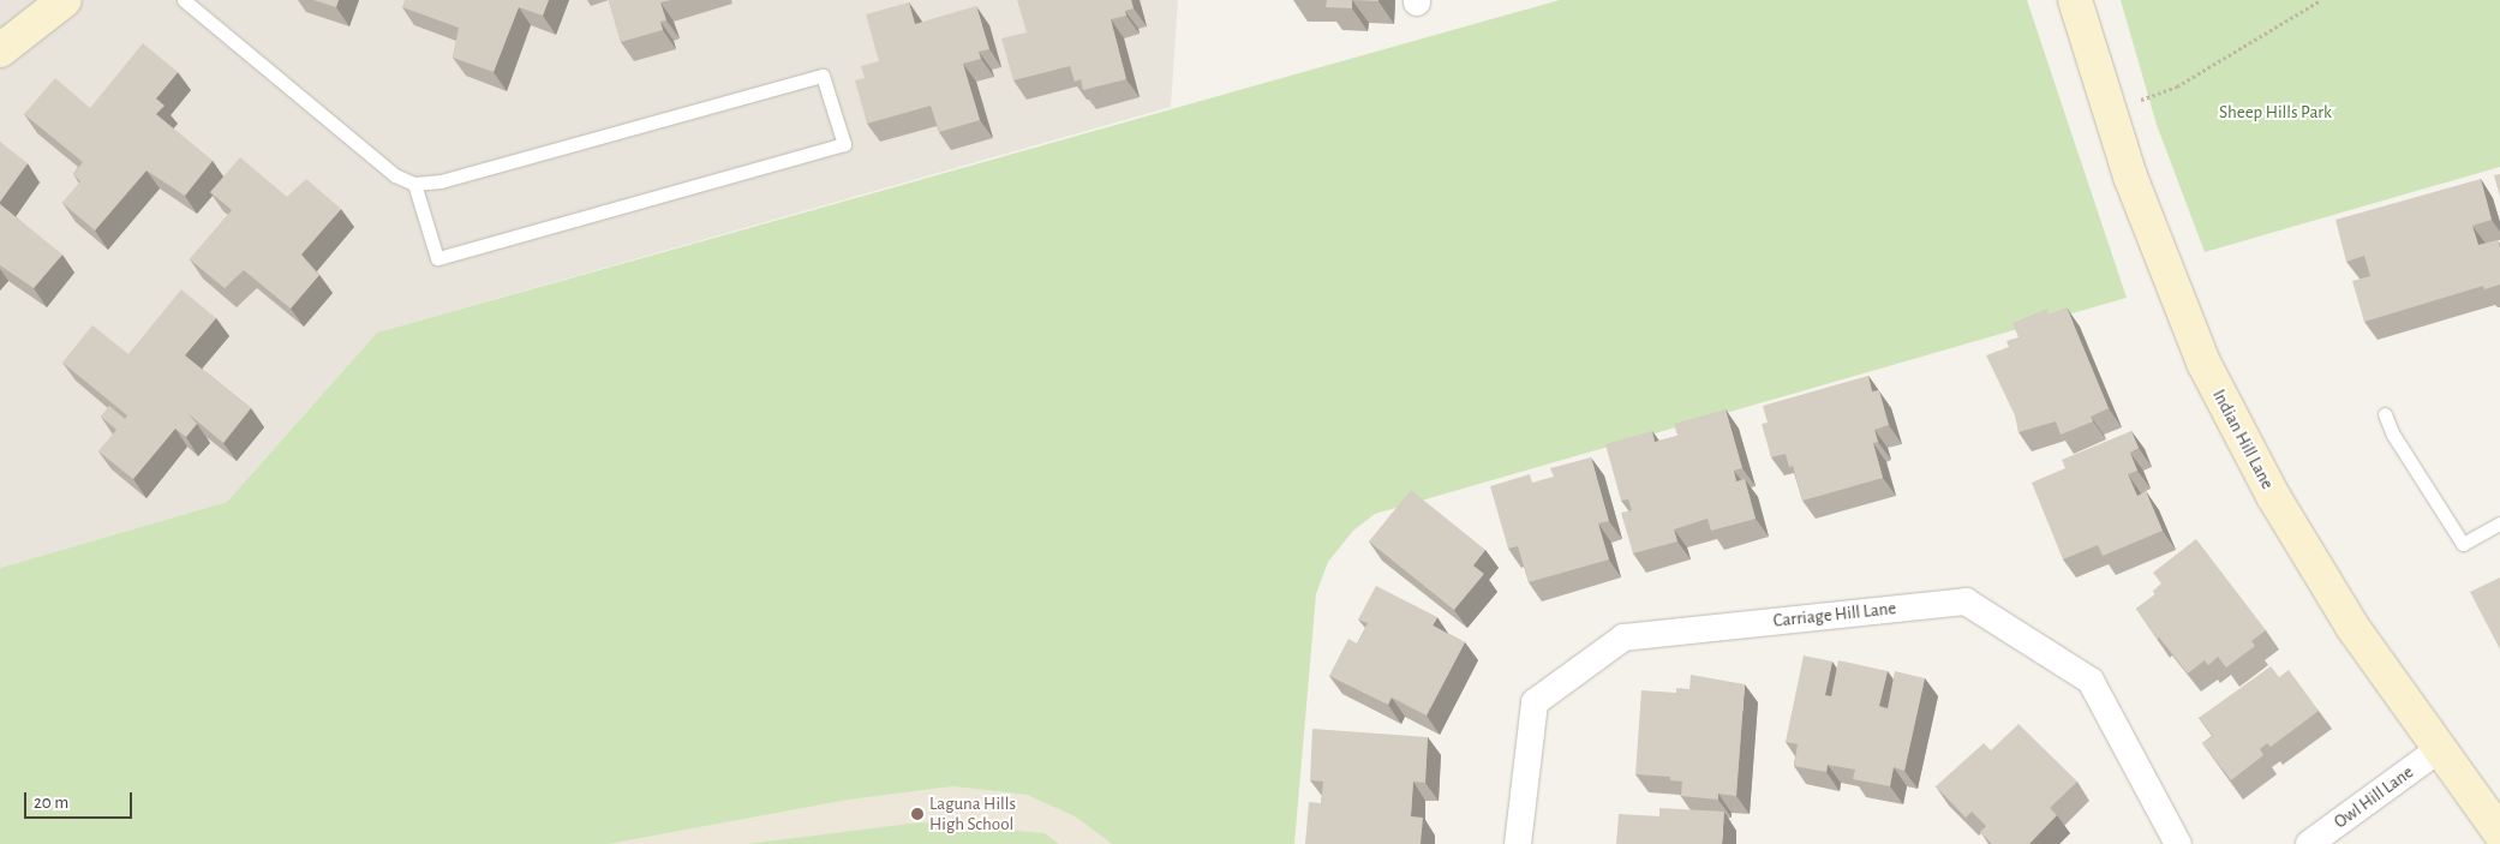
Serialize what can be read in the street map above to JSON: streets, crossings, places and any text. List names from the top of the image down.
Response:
{
  "streets": {
    "street": ["Indian Hill Lane", "Carriage Hill Lane", "Owl Hill Lane"]
  },
  "crossings": [
    ["Indian Hill Lane", "Owl Hill Lane"]
  ],
  "parks": ["Sheep Hills Park"],
  "places": ["Laguna Hills High School"],
  "scale_bar": "20 m"
}
